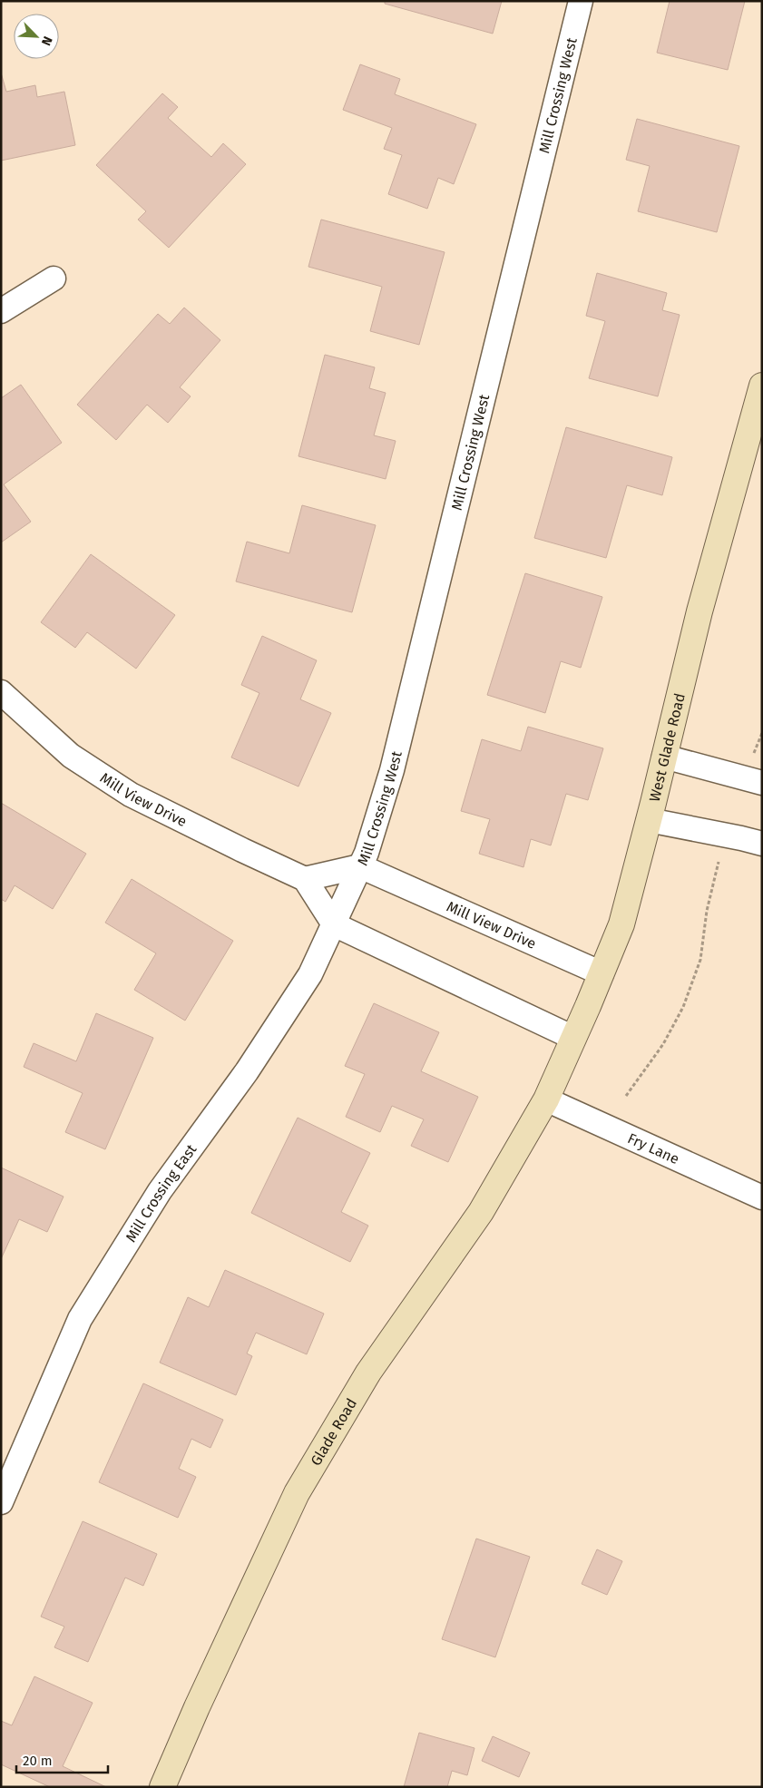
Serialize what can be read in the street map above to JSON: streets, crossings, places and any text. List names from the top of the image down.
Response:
{
  "streets": {
    "main road": ["West Glade Road", "Glade Road"],
    "street": [
      "Mill Crossing West",
      "Mill View Drive",
      "Fry Lane",
      "Mill Crossing East"
    ]
  },
  "crossings": [
    ["Mill Crossing West", "Mill View Drive"],
    ["Mill Crossing West", "Mill Crossing East"],
    ["West Glade Road", "Mill View Drive"],
    ["West Glade Road", "Fry Lane"],
    ["West Glade Road", "Glade Road"],
    ["Fry Lane", "Glade Road"]
  ],
  "scale_bar": "20 m",
  "north": "bottom right"
}
